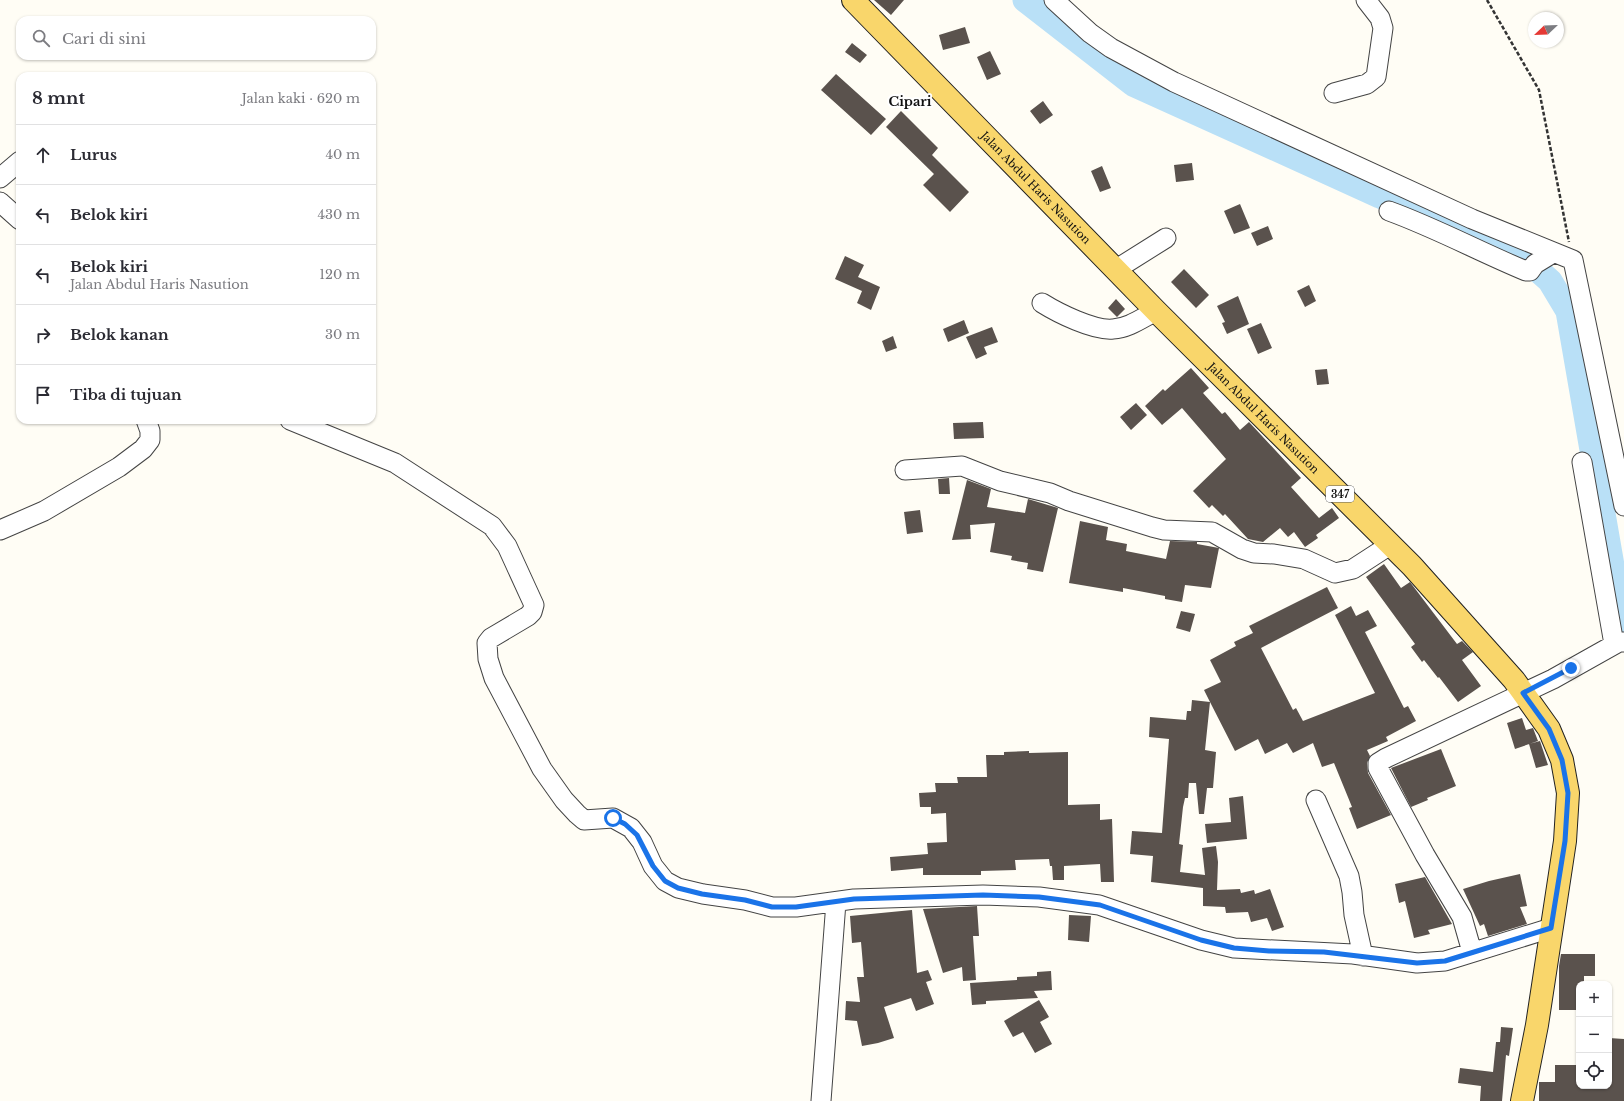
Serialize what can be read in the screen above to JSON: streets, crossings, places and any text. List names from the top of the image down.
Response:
{
  "streets": {
    "main road": ["Jalan Abdul Haris Nasution", "347"]
  },
  "districts": ["Cipari"],
  "north": "bottom left",
  "page": {
    "search": "Cari di sini",
    "heading": ["8 mnt", "Jalan kaki · 620 m"],
    "list": [
      ["Lurus", "40 m"],
      ["Belok kiri", "430 m"],
      ["Belok kiri", "Jalan Abdul Haris Nasution", "120 m"],
      ["Belok kanan", "30 m"],
      "Tiba di tujuan"
    ],
    "map_buttons": ["+", "−"]
  }
}
